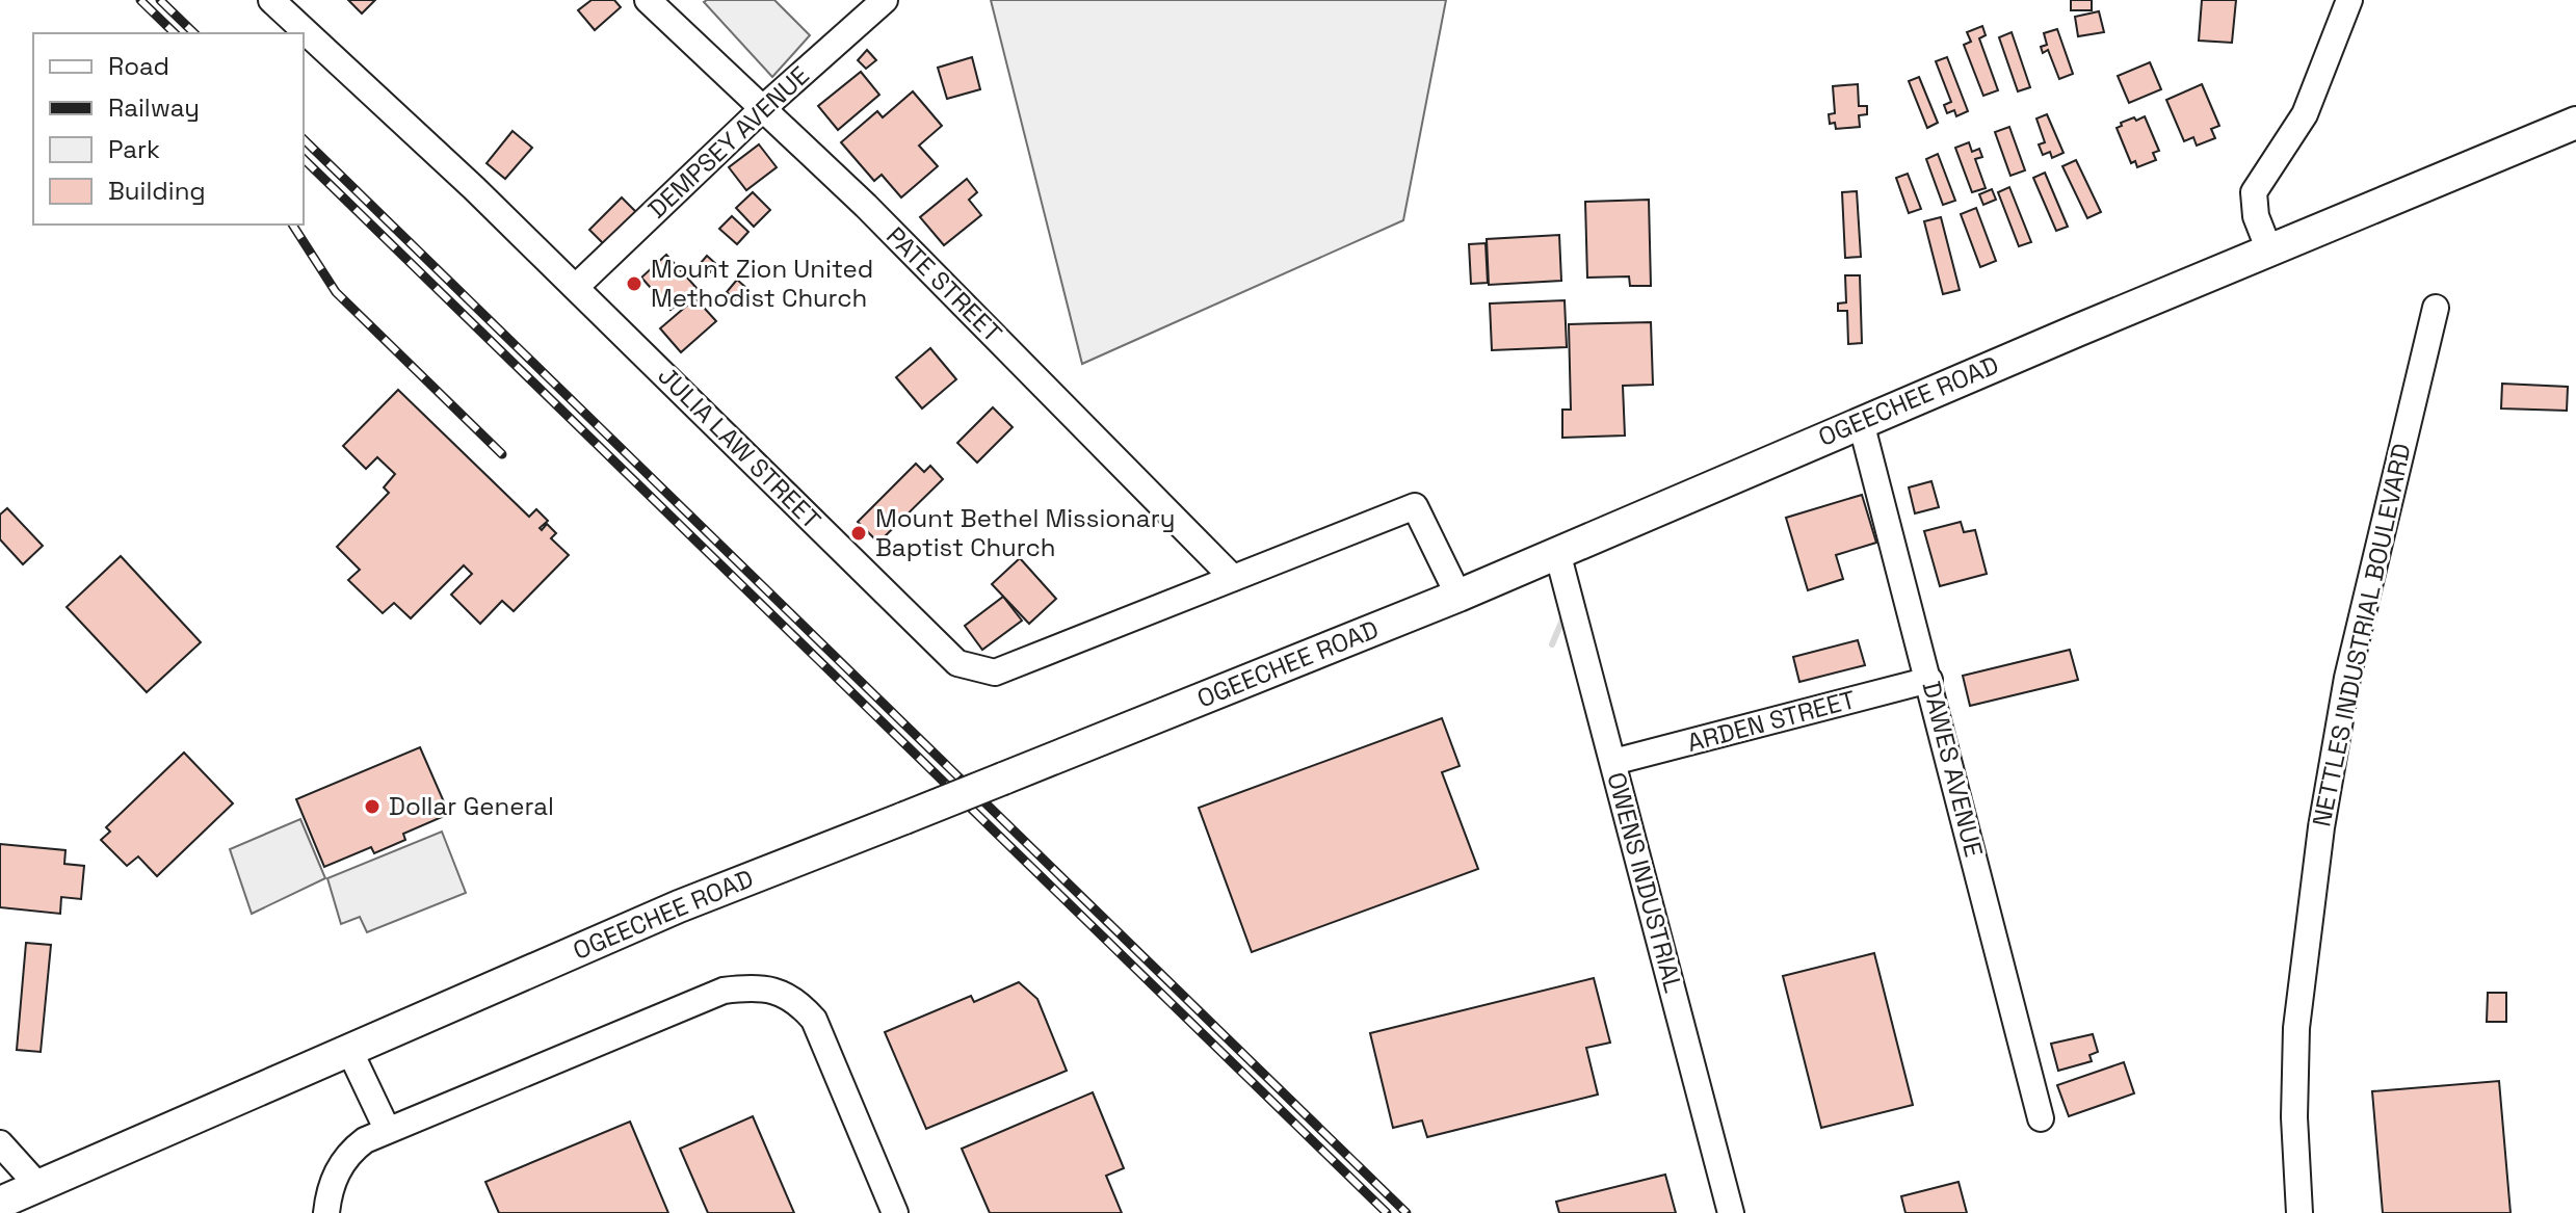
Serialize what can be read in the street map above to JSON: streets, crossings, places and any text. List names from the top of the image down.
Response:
{
  "streets": {
    "main road": ["OGEECHEE ROAD"],
    "street": [
      "DEMPSEY AVENUE",
      "PATE STREET",
      "JULIA LAW STREET",
      "NETTLES INDUSTRIAL BOULEVARD",
      "ARDEN STREET",
      "DAWES AVENUE",
      "OWENS INDUSTRIAL"
    ]
  },
  "crossings": [
    ["DEMPSEY AVENUE", "PATE STREET"],
    ["DEMPSEY AVENUE", "JULIA LAW STREET"],
    ["PATE STREET", "JULIA LAW STREET"],
    ["OGEECHEE ROAD", "JULIA LAW STREET"],
    ["OGEECHEE ROAD", "DAWES AVENUE"],
    ["OGEECHEE ROAD", "OWENS INDUSTRIAL"],
    ["ARDEN STREET", "DAWES AVENUE"],
    ["ARDEN STREET", "OWENS INDUSTRIAL"]
  ],
  "places": ["Mount Zion United Methodist Church", "Mount Bethel Missionary Baptist Church", "Dollar General"],
  "legend": [
    "Road",
    "Railway",
    "Park",
    "Building"
  ]
}
